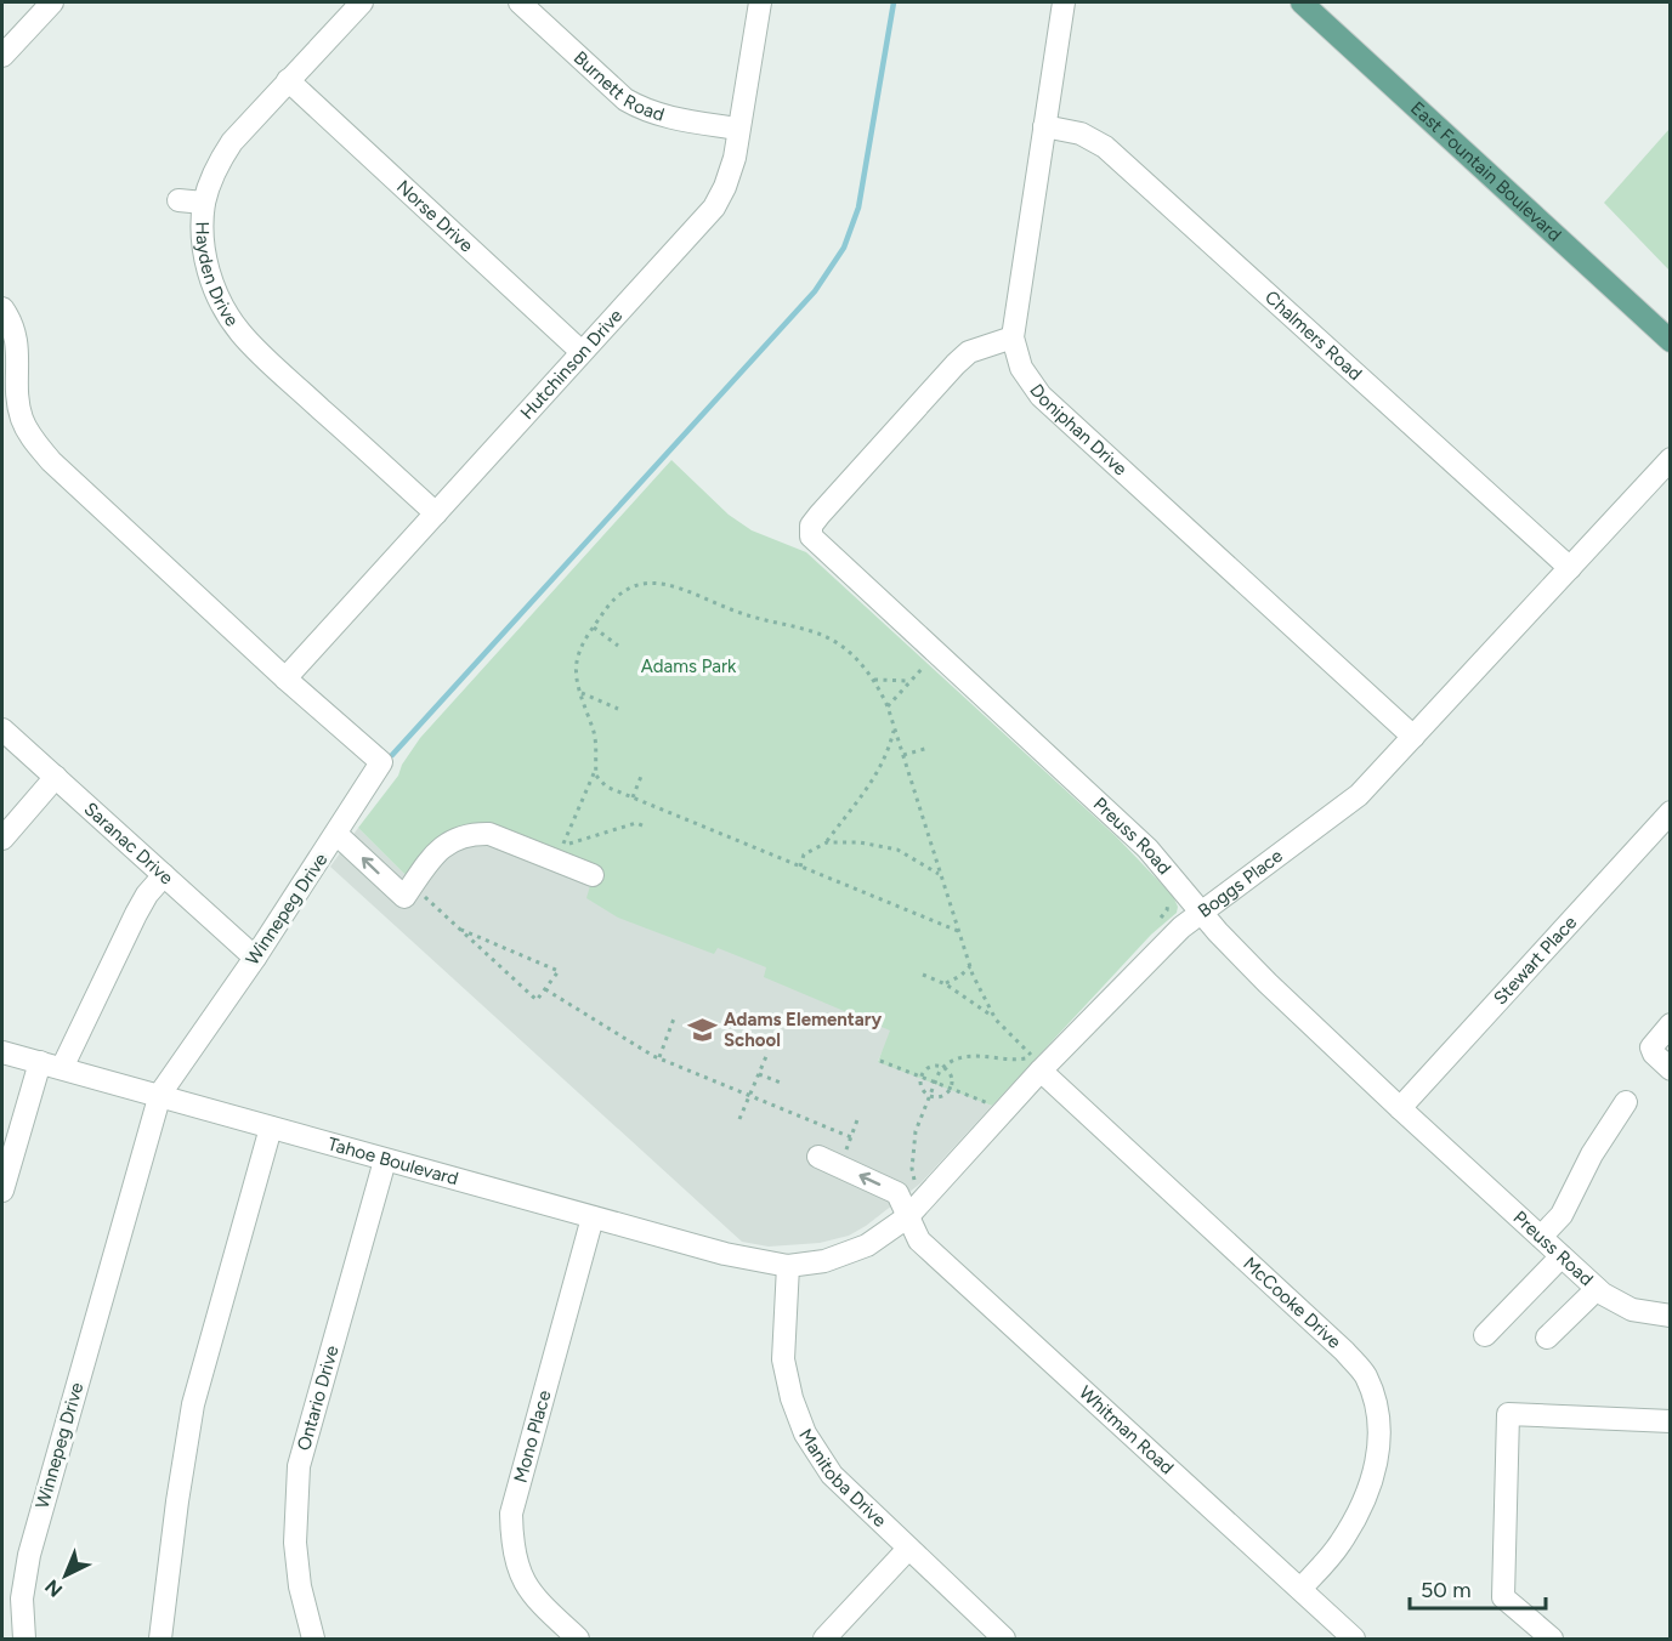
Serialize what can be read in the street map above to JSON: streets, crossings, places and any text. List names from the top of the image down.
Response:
{
  "streets": {
    "main road": ["East Fountain Boulevard"],
    "street": [
      "Burnett Road",
      "Norse Drive",
      "Hayden Drive",
      "Chalmers Road",
      "Hutchinson Drive",
      "Doniphan Drive",
      "Preuss Road",
      "Saranac Drive",
      "Boggs Place",
      "Winnepeg Drive",
      "Stewart Place",
      "Tahoe Boulevard",
      "McCooke Drive",
      "Ontario Drive",
      "Whitman Road",
      "Mono Place",
      "Manitoba Drive"
    ]
  },
  "crossings": [
    ["Burnett Road", "Hutchinson Drive"],
    ["Norse Drive", "Hayden Drive"],
    ["Norse Drive", "Hutchinson Drive"],
    ["Hayden Drive", "Hutchinson Drive"],
    ["Chalmers Road", "Doniphan Drive"],
    ["Chalmers Road", "Boggs Place"],
    ["Hutchinson Drive", "Winnepeg Drive"],
    ["Doniphan Drive", "Preuss Road"],
    ["Doniphan Drive", "Boggs Place"],
    ["Preuss Road", "Boggs Place"],
    ["Preuss Road", "Stewart Place"],
    ["Saranac Drive", "Winnepeg Drive"],
    ["Boggs Place", "Tahoe Boulevard"],
    ["Boggs Place", "McCooke Drive"],
    ["Boggs Place", "Whitman Road"],
    ["Boggs Place", "Manitoba Drive"],
    ["Winnepeg Drive", "Tahoe Boulevard"],
    ["Tahoe Boulevard", "Ontario Drive"],
    ["Tahoe Boulevard", "Mono Place"],
    ["Tahoe Boulevard", "Manitoba Drive"],
    ["McCooke Drive", "Whitman Road"]
  ],
  "parks": ["Adams Park"],
  "places": {
    "school or university": ["Adams Elementary School"]
  },
  "scale_bar": "50 m",
  "north": "bottom left"
}
